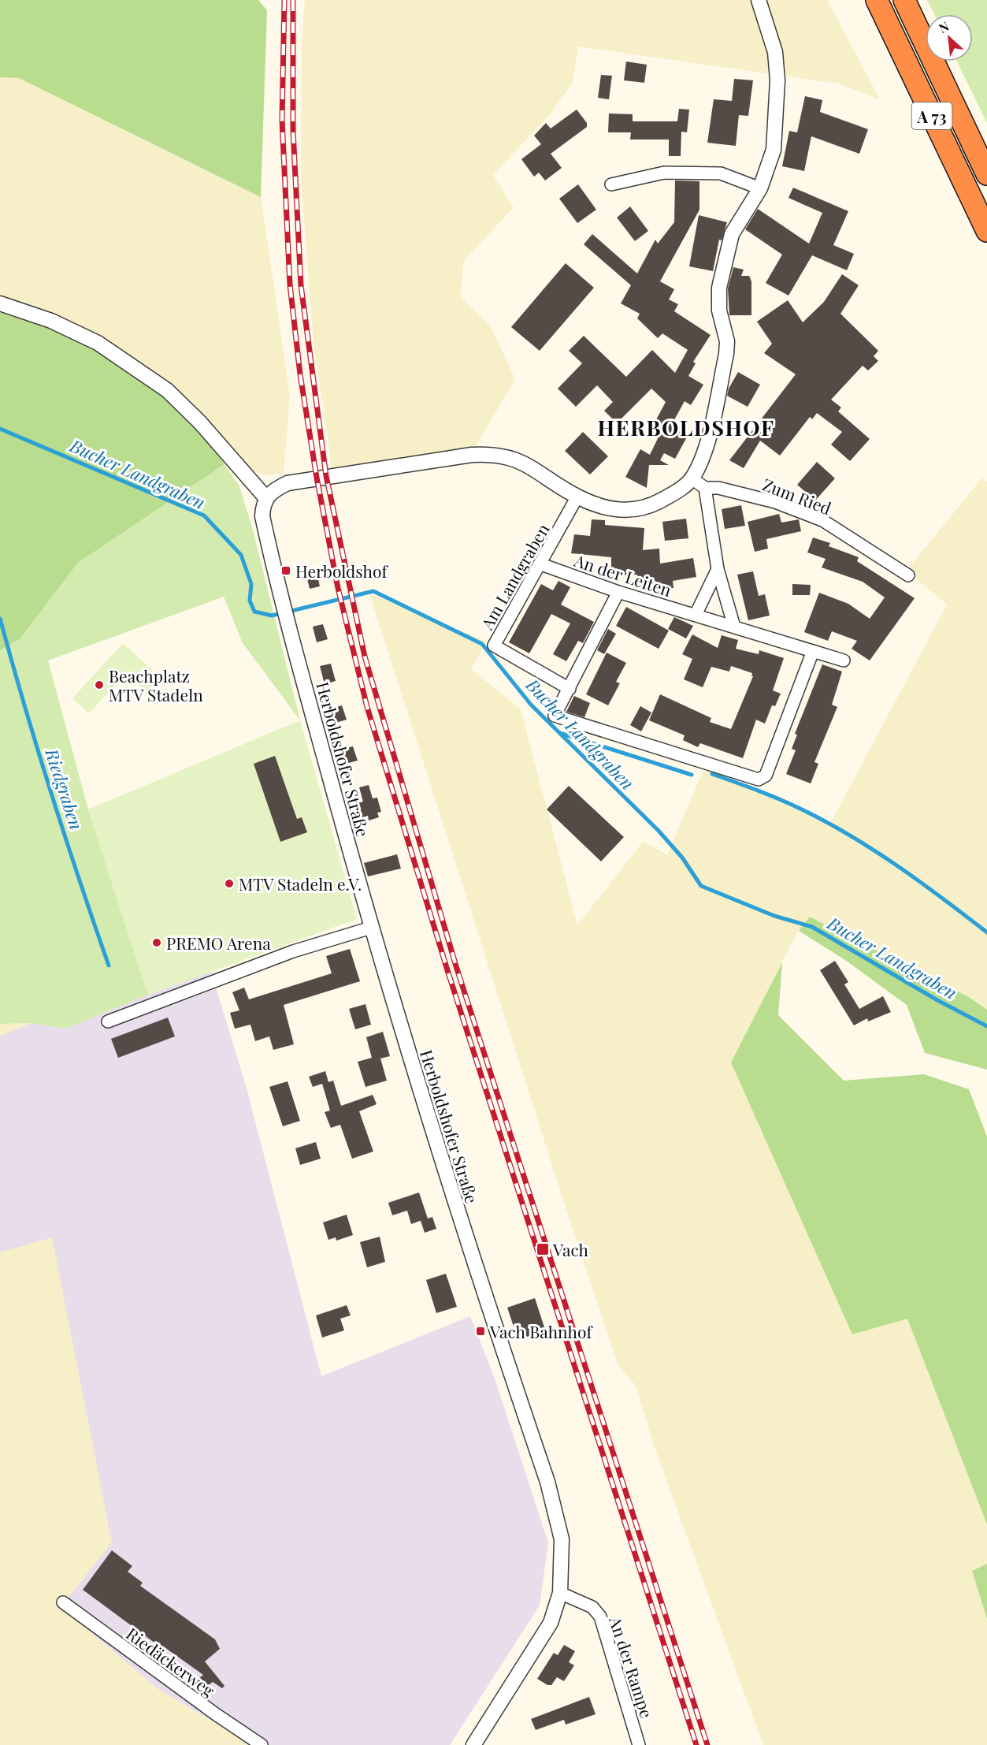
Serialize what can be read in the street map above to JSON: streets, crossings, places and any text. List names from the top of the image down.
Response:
{
  "streets": {
    "highway": ["A 73"],
    "street": [
      "Zum Ried",
      "An der Leiten",
      "Am Landgraben",
      "Herboldshofer Straße",
      "Riedäckerweg",
      "An der Rampe"
    ]
  },
  "crossings": [
    ["An der Leiten", "Am Landgraben"],
    ["Herboldshofer Straße", "An der Rampe"]
  ],
  "districts": ["HERBOLDSHOF"],
  "water": ["Bucher Landgraben", "Riedgraben"],
  "places": {
    "transit": ["Herboldshof", "Vach", "Vach Bahnhof"],
    "other": ["Beachplatz MTV Stadeln", "MTV Stadeln e.V.", "PREMO Arena"]
  },
  "north": "top left"
}
